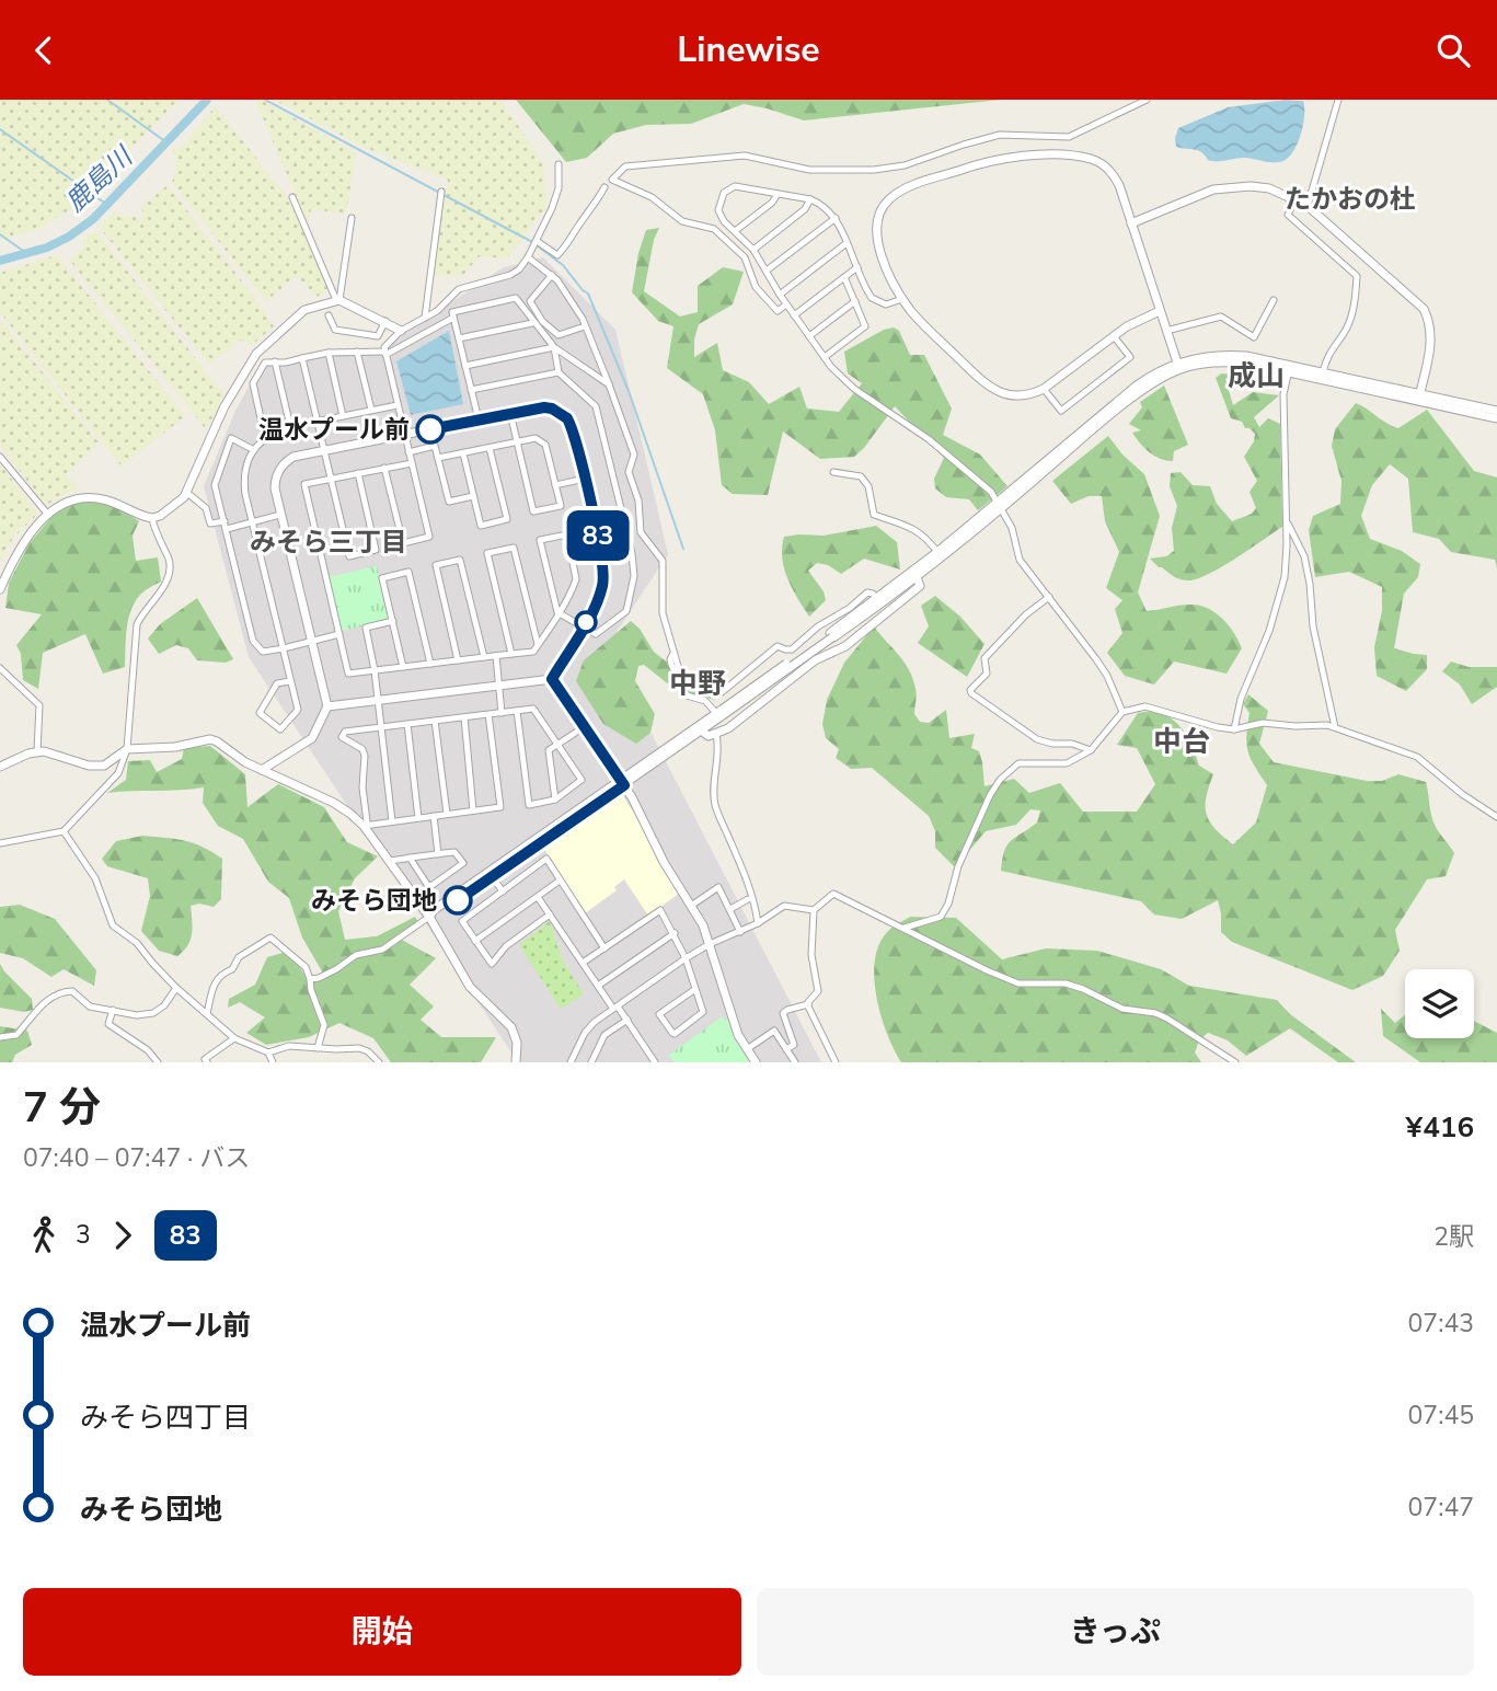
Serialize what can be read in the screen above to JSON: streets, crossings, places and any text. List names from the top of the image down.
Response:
{
  "districts": [
    "たかおの杜",
    "成山",
    "みそら三丁目",
    "中野",
    "中台"
  ],
  "water": ["鹿島川"],
  "places": ["温水プール前", "みそら団地"],
  "lines": ["bus line 83"],
  "page": {
    "header": "Linewise",
    "on_map": "83",
    "heading": ["7 分", "07:40 – 07:47 · バス", "¥416"],
    "legs": ["3", "83", "2駅"],
    "list": [
      {
        "name": "温水プール前",
        "value": "07:43"
      },
      {
        "name": "みそら四丁目",
        "value": "07:45"
      },
      {
        "name": "みそら団地",
        "value": "07:47"
      }
    ],
    "buttons": ["開始", "きっぷ"]
  }
}
